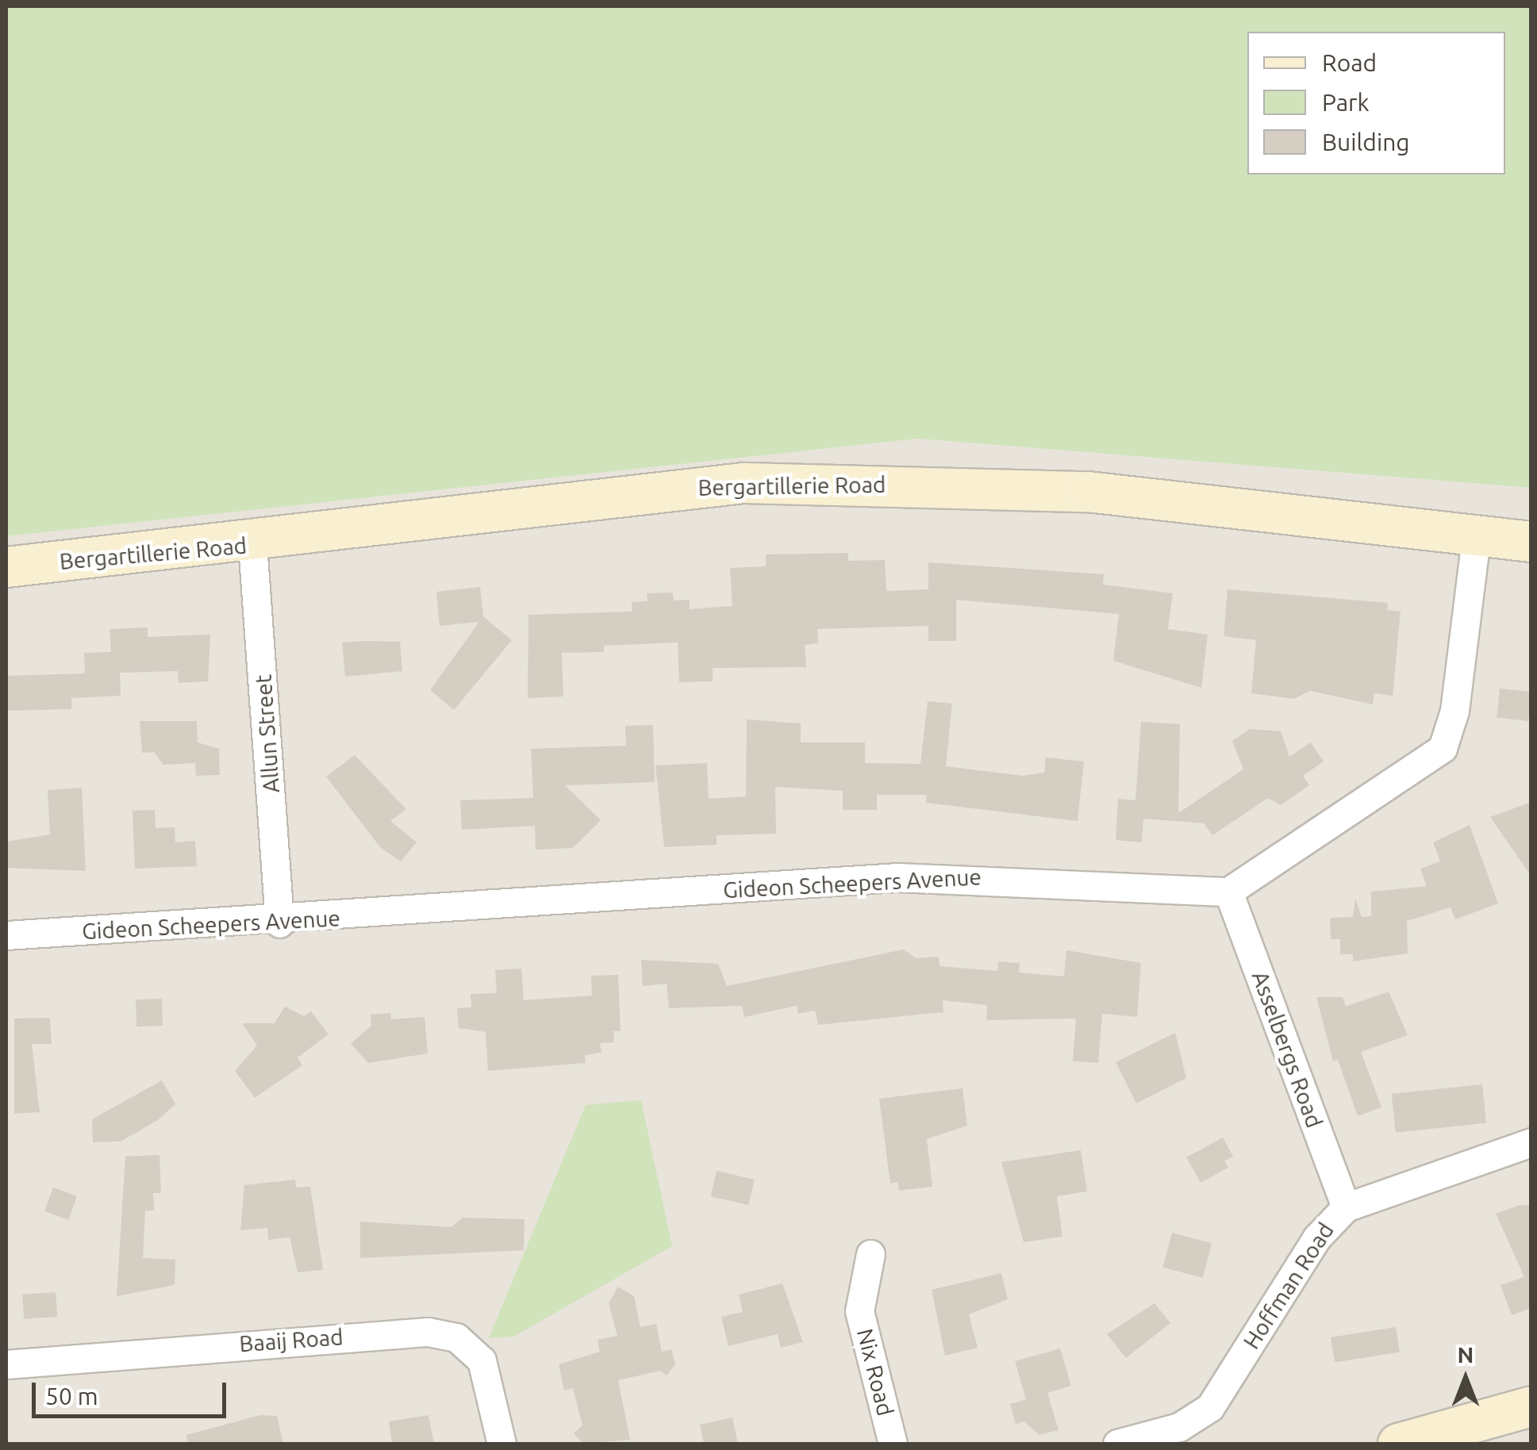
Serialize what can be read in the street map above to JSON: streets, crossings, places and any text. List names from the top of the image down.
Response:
{
  "streets": {
    "street": [
      "Bergartillerie Road",
      "Allun Street",
      "Gideon Scheepers Avenue",
      "Asselbergs Road",
      "Hoffman Road",
      "Baaij Road",
      "Nix Road"
    ]
  },
  "crossings": [
    ["Bergartillerie Road", "Allun Street"],
    ["Allun Street", "Gideon Scheepers Avenue"],
    ["Gideon Scheepers Avenue", "Asselbergs Road"],
    ["Asselbergs Road", "Hoffman Road"]
  ],
  "legend": ["Road", "Park", "Building"],
  "scale_bar": "50 m",
  "north": "top"
}
